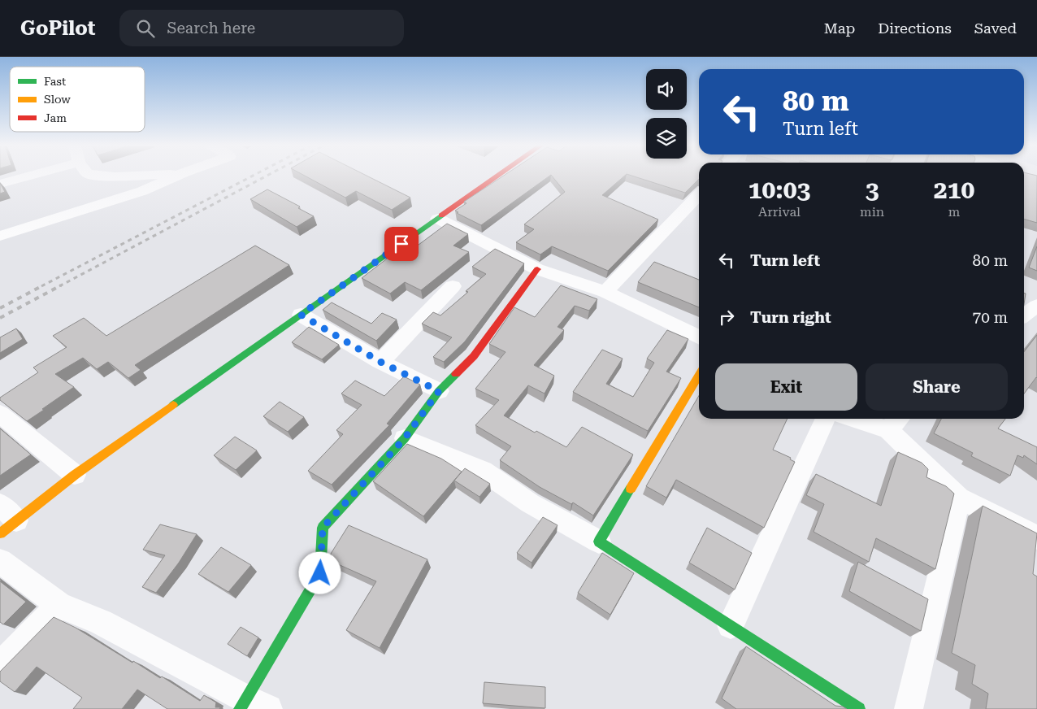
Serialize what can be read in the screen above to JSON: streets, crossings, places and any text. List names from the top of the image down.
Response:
{
  "legend": ["Fast", "Slow", "Jam"],
  "page": {
    "header": "GoPilot",
    "search": "Search here",
    "nav": ["Map", "Directions", "Saved"],
    "turn": ["80 m", "Turn left"],
    "eta": [
      "10:03",
      "Arrival",
      "3",
      "min",
      "210",
      "m"
    ],
    "list": [
      {
        "name": "Turn left",
        "value": "80 m"
      },
      {
        "name": "Turn right",
        "value": "70 m"
      }
    ],
    "buttons": ["Exit", "Share"]
  }
}
